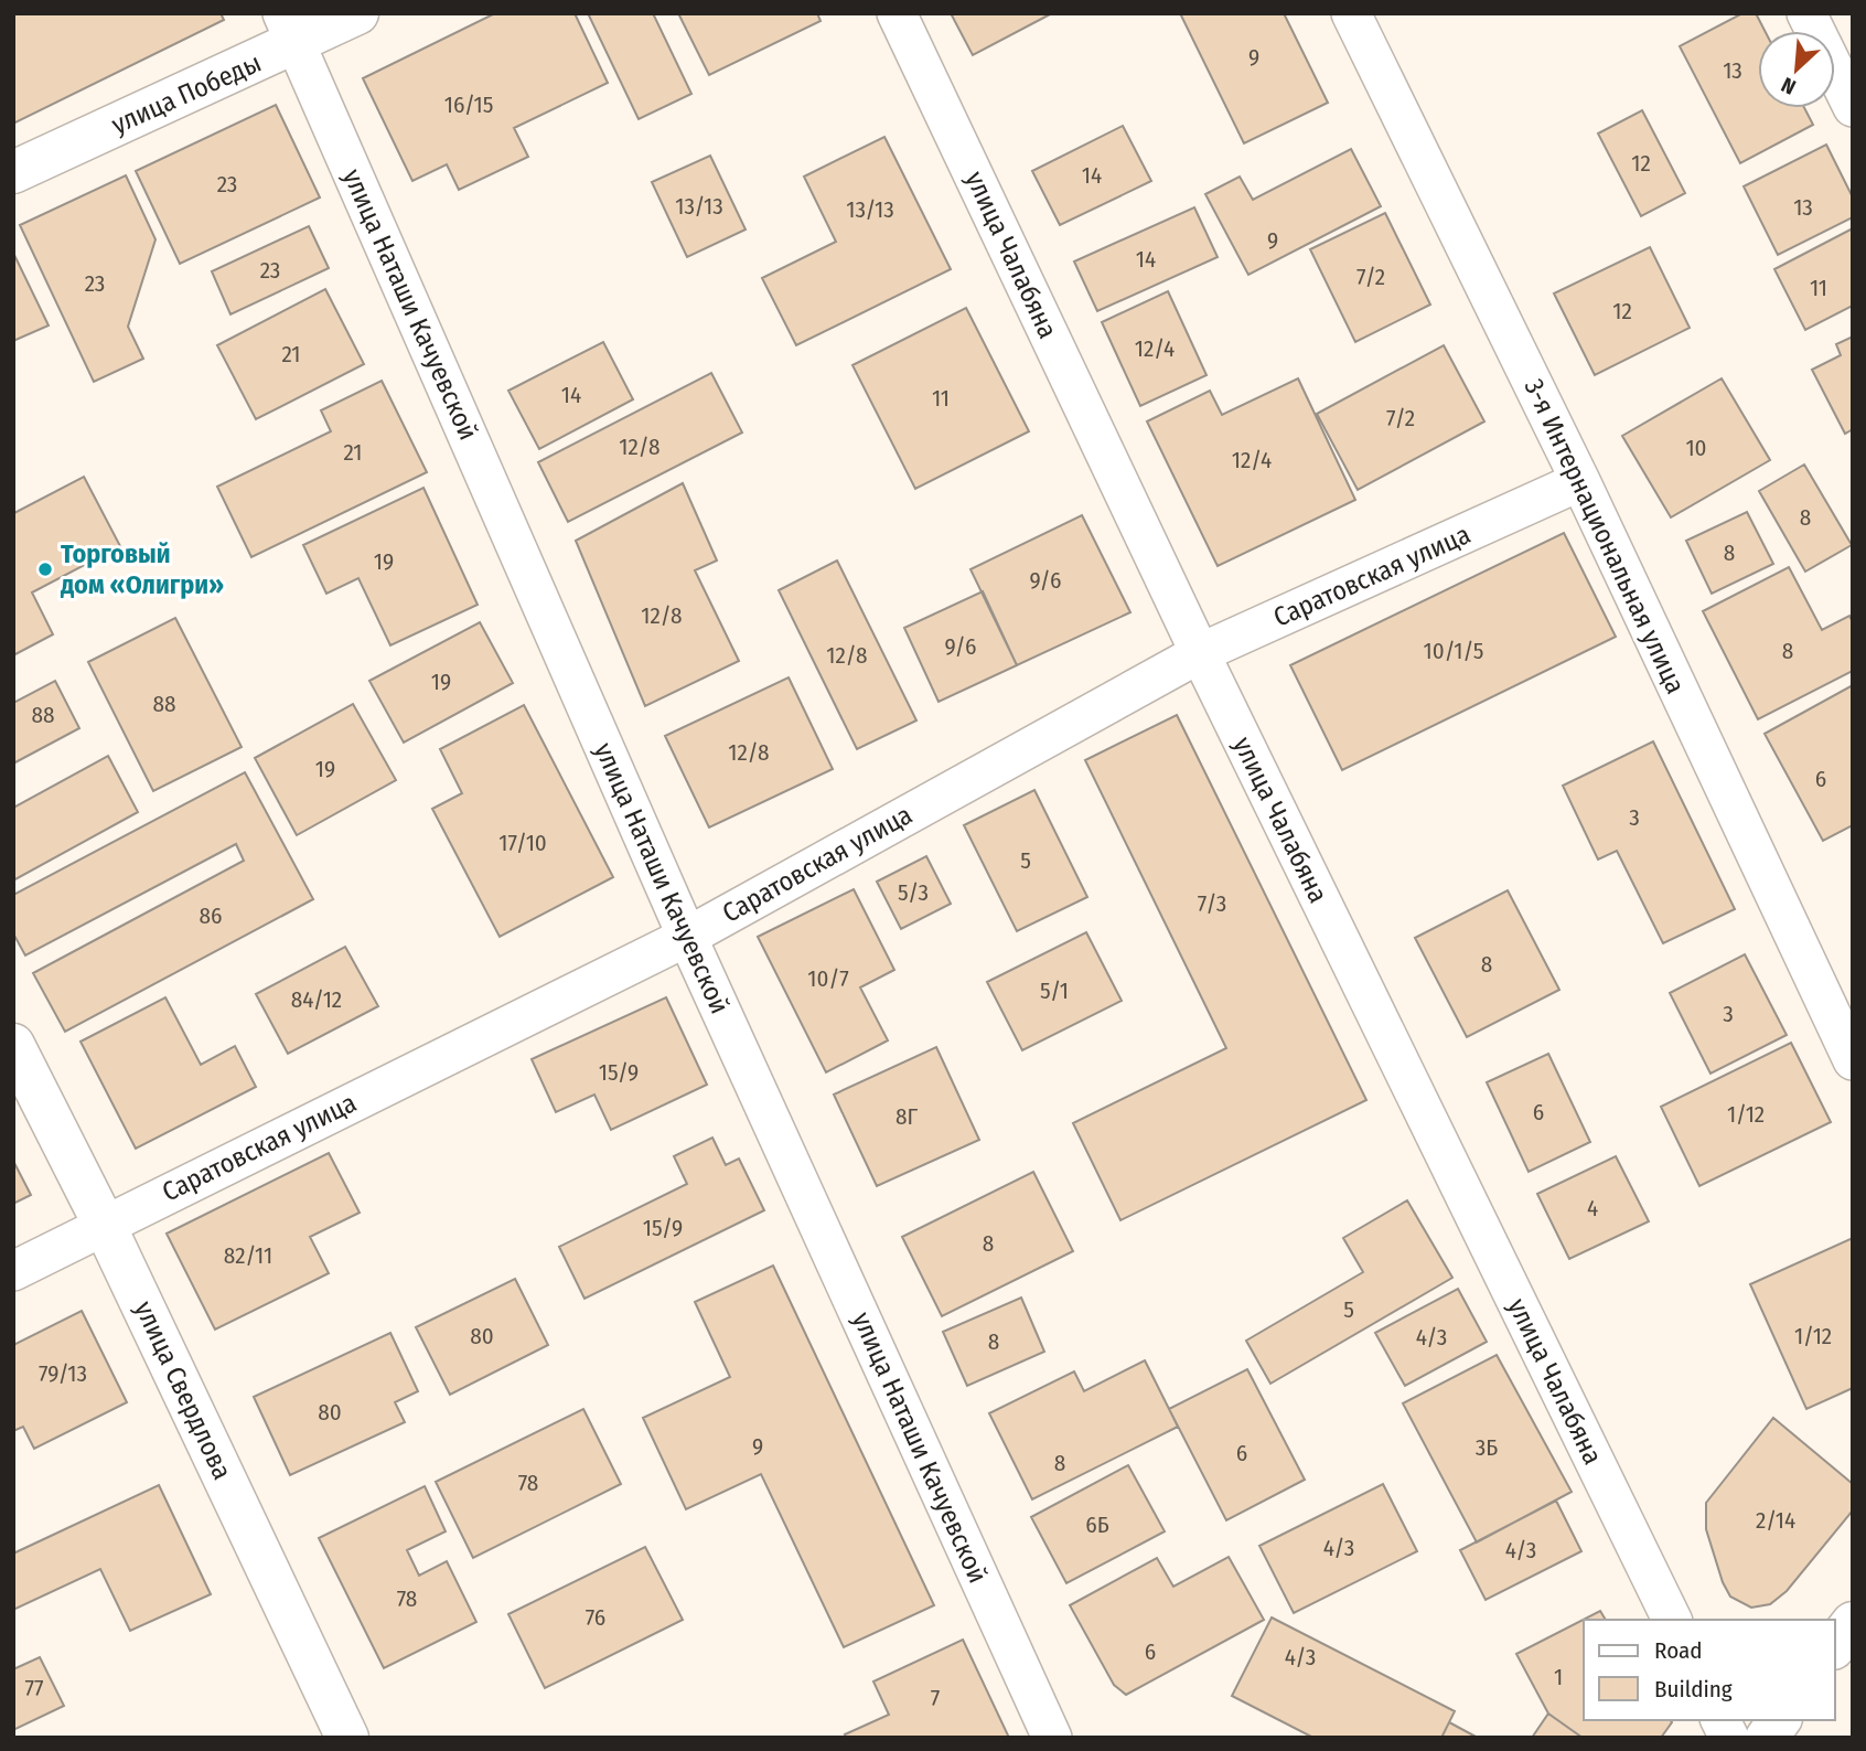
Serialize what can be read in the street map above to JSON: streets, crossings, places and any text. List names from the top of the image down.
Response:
{
  "streets": {
    "main road": ["улица Победы", "улица Свердлова"],
    "street": [
      "улица Чалабяна",
      "улица Наташи Качуевской",
      "3-я Интернациональная улица",
      "Саратовская улица"
    ]
  },
  "crossings": [
    ["улица Победы", "улица Наташи Качуевской"],
    ["улица Чалабяна", "Саратовская улица"],
    ["улица Наташи Качуевской", "Саратовская улица"],
    ["3-я Интернациональная улица", "Саратовская улица"],
    ["Саратовская улица", "улица Свердлова"]
  ],
  "places": ["Торговый дом «Олигри»"],
  "house_numbers": [
    "9",
    "13",
    "16/15",
    "12",
    "14",
    "23",
    "13/13",
    "13",
    "13/13",
    "9",
    "14",
    "23",
    "7/2",
    "23",
    "11",
    "12",
    "12/4",
    "21",
    "14",
    "11",
    "7/2",
    "12/8",
    "10",
    "21",
    "12/4",
    "8",
    "8",
    "19",
    "9/6",
    "12/8",
    "9/6",
    "10/1/5",
    "8",
    "12/8",
    "19",
    "88",
    "88",
    "12/8",
    "19",
    "6",
    "3",
    "17/10",
    "5",
    "5/3",
    "7/3",
    "86",
    "8",
    "10/7",
    "5/1",
    "84/12",
    "3",
    "15/9",
    "6",
    "1/12",
    "8Г",
    "4",
    "15/9",
    "8",
    "82/11",
    "5",
    "80",
    "1/12",
    "4/3",
    "8",
    "79/13",
    "80",
    "9",
    "3Б",
    "6",
    "8",
    "78",
    "2/14",
    "6Б",
    "4/3",
    "4/3",
    "78",
    "76",
    "6",
    "4/3",
    "1",
    "77",
    "7"
  ],
  "legend": ["Road", "Building"],
  "north": "bottom left"
}
